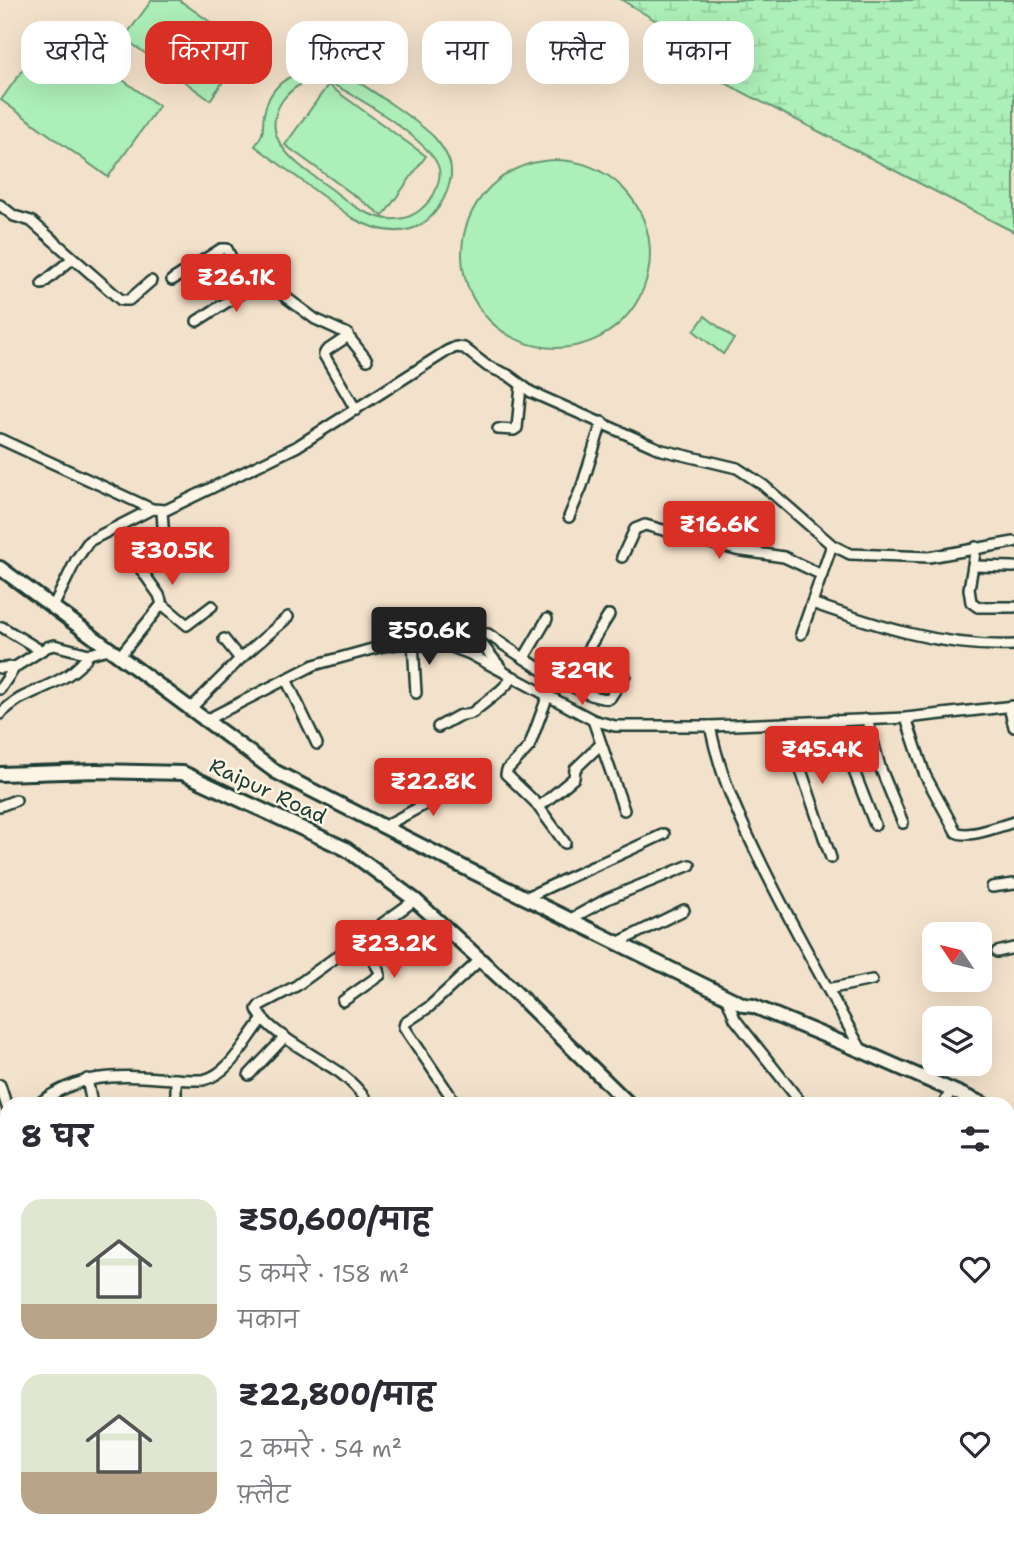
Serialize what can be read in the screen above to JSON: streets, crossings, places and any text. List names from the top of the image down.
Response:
{
  "streets": {
    "street": ["Raipur Road"]
  },
  "north": "top left",
  "page": {
    "chip": [
      "खरीदें",
      "किराया",
      "फ़िल्टर",
      "नया",
      "फ़्लैट",
      "मकान"
    ],
    "price": [
      "₹26.1K",
      "₹16.6K",
      "₹30.5K",
      "₹50.6K",
      "₹29K",
      "₹45.4K",
      "₹22.8K",
      "₹23.2K"
    ],
    "heading": "8 घर",
    "list": [
      {
        "name": "₹50,600/माह",
        "note": "5 कमरे · 158 m² · मकान"
      },
      {
        "name": "₹22,800/माह",
        "note": "2 कमरे · 54 m² · फ़्लैट"
      }
    ]
  }
}
